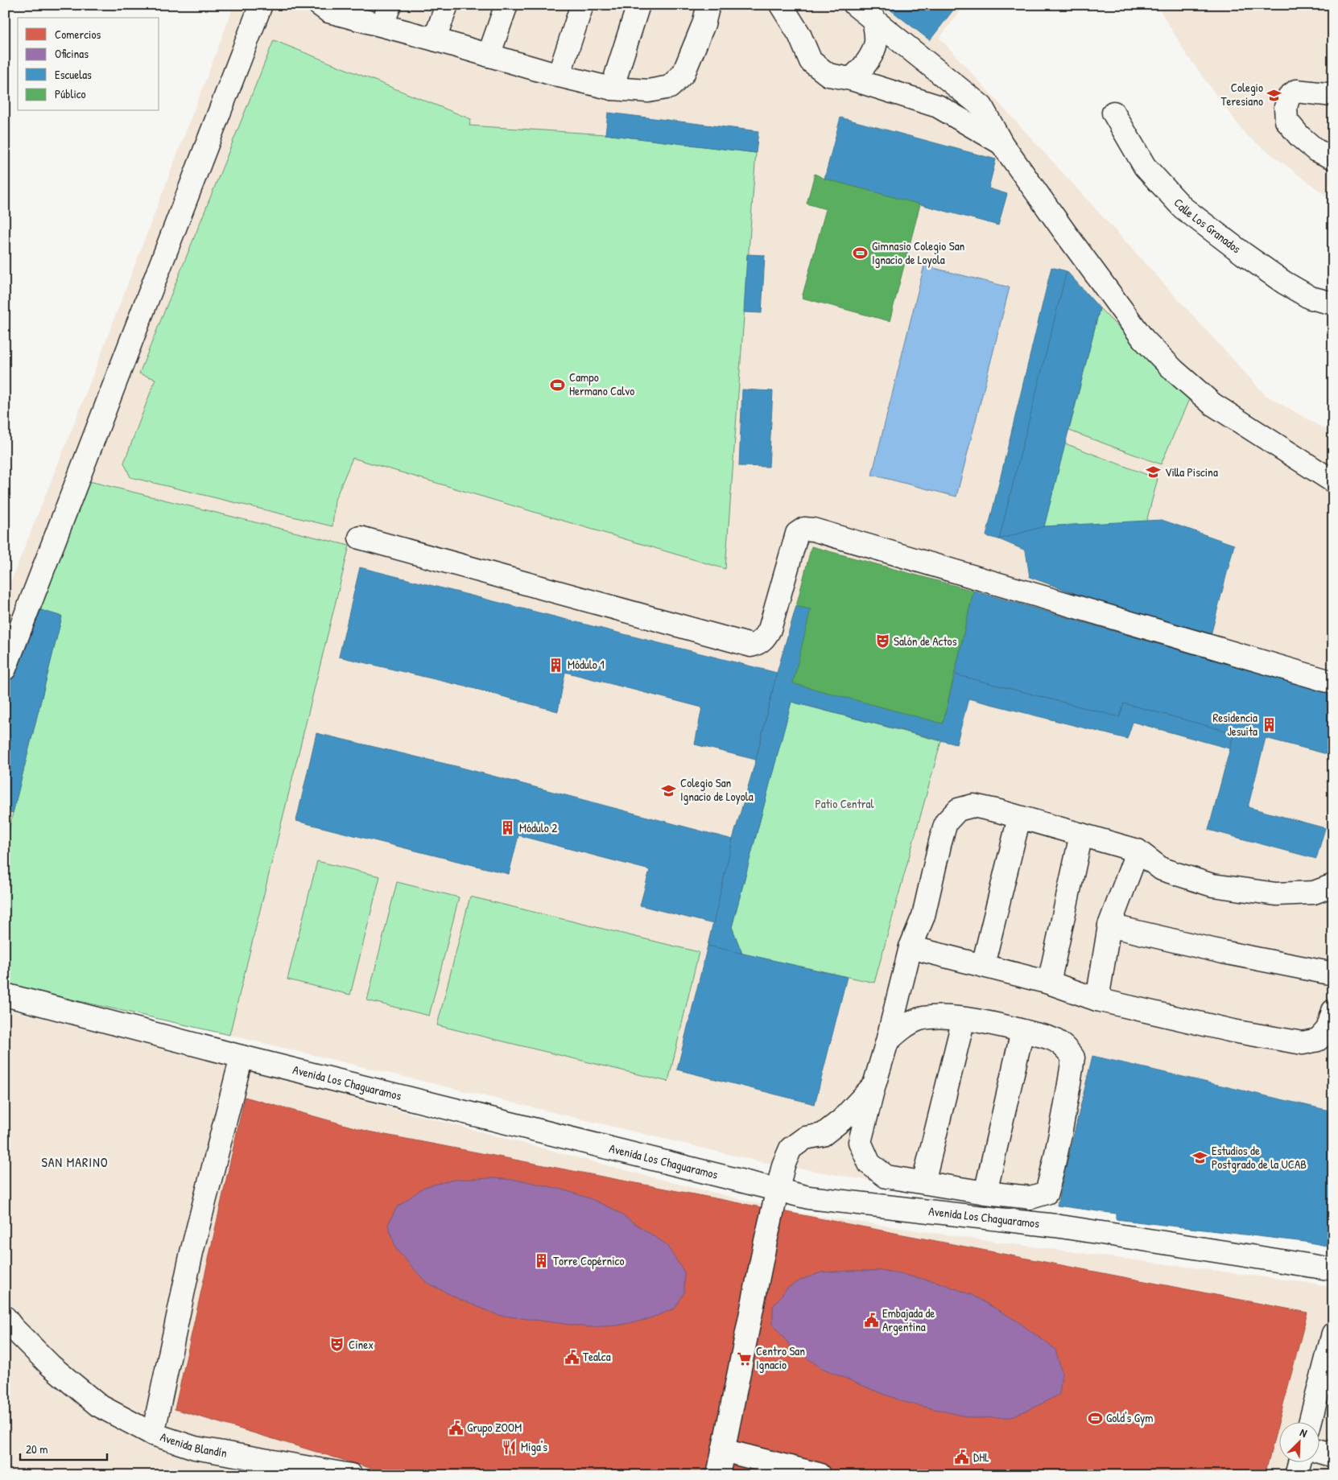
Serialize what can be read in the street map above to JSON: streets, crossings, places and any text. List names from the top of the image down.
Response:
{
  "streets": {
    "street": ["Calle Los Granados", "Avenida Los Chaguaramos", "Avenida Blandín"]
  },
  "districts": ["SAN MARINO"],
  "parks": ["Patio Central"],
  "places": {
    "school or university": [
      "Colegio Teresiano",
      "Villa Piscina",
      "Colegio San Ignacio de Loyola",
      "Estudios de Postgrado de la UCAB"
    ],
    "sports": ["Gimnasio Colegio San Ignacio de Loyola", "Campo Hermano Calvo", "Gold's Gym"],
    "theatre": ["Salón de Actos", "Cinex"],
    "building": [
      "Módulo 1",
      "Residencia Jesuita",
      "Módulo 2",
      "Torre Copérnico"
    ],
    "public building": [
      "Embajada de Argentina",
      "Tealca",
      "Grupo ZOOM",
      "DHL"
    ],
    "supermarket": ["Centro San Ignacio"],
    "restaurant": ["Miga's"]
  },
  "legend": [
    "Comercios",
    "Oficinas",
    "Escuelas",
    "Público"
  ],
  "scale_bar": "20 m",
  "north": "top right"
}
